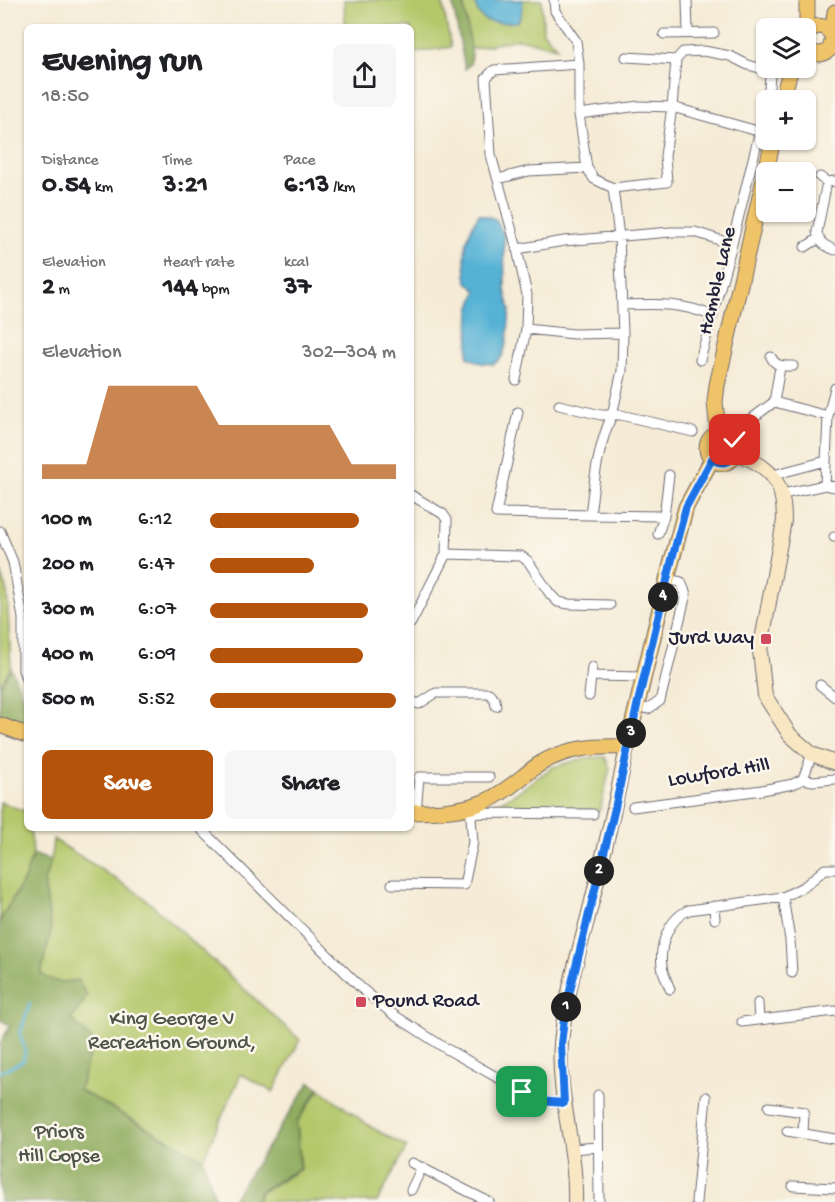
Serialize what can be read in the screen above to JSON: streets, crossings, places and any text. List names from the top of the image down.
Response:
{
  "streets": {
    "main road": ["Hamble Lane"],
    "street": ["Lowford Hill"]
  },
  "parks": ["King George V Recreation Ground,", "Priors Hill Copse"],
  "places": {
    "transit": ["Jurd Way", "Pound Road"]
  },
  "page": {
    "map_buttons": ["+", "−"],
    "heading": ["Evening run", "18:50"],
    "stats": [
      ["Distance", "0.54 km"],
      ["Time", "3:21"],
      ["Pace", "6:13 /km"],
      ["Elevation", "2 m"],
      ["Heart rate", "144 bpm"],
      ["kcal", "37"]
    ],
    "chart": ["Elevation", "302–304 m"],
    "list": [
      {
        "name": "100 m",
        "note": "6:12"
      },
      {
        "name": "200 m",
        "note": "6:47"
      },
      {
        "name": "300 m",
        "note": "6:07"
      },
      {
        "name": "400 m",
        "note": "6:09"
      },
      {
        "name": "500 m",
        "note": "5:52"
      }
    ],
    "pins": [
      "4",
      "3",
      "2",
      "1"
    ],
    "buttons": ["Save", "Share"]
  }
}
